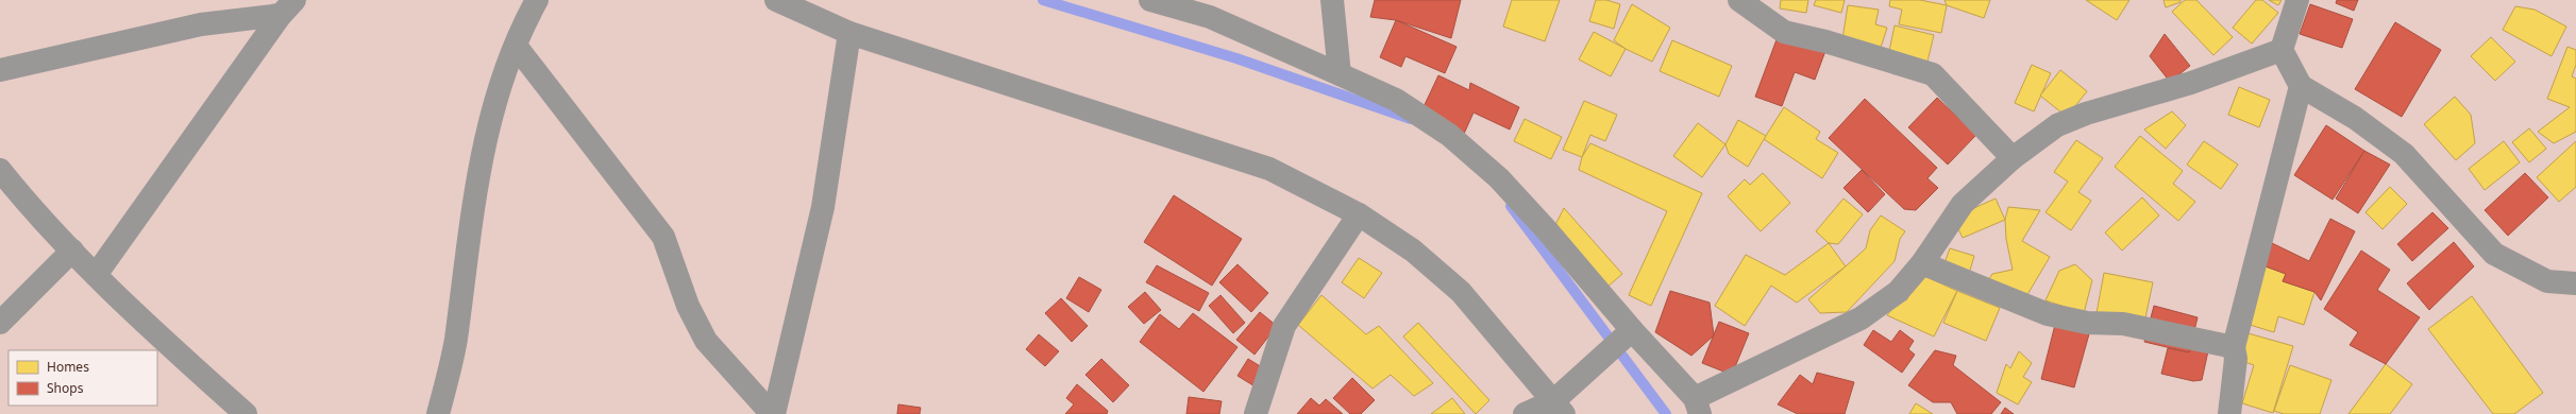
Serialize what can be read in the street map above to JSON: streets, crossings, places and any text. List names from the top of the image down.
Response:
{
  "legend": ["Homes", "Shops"]
}
